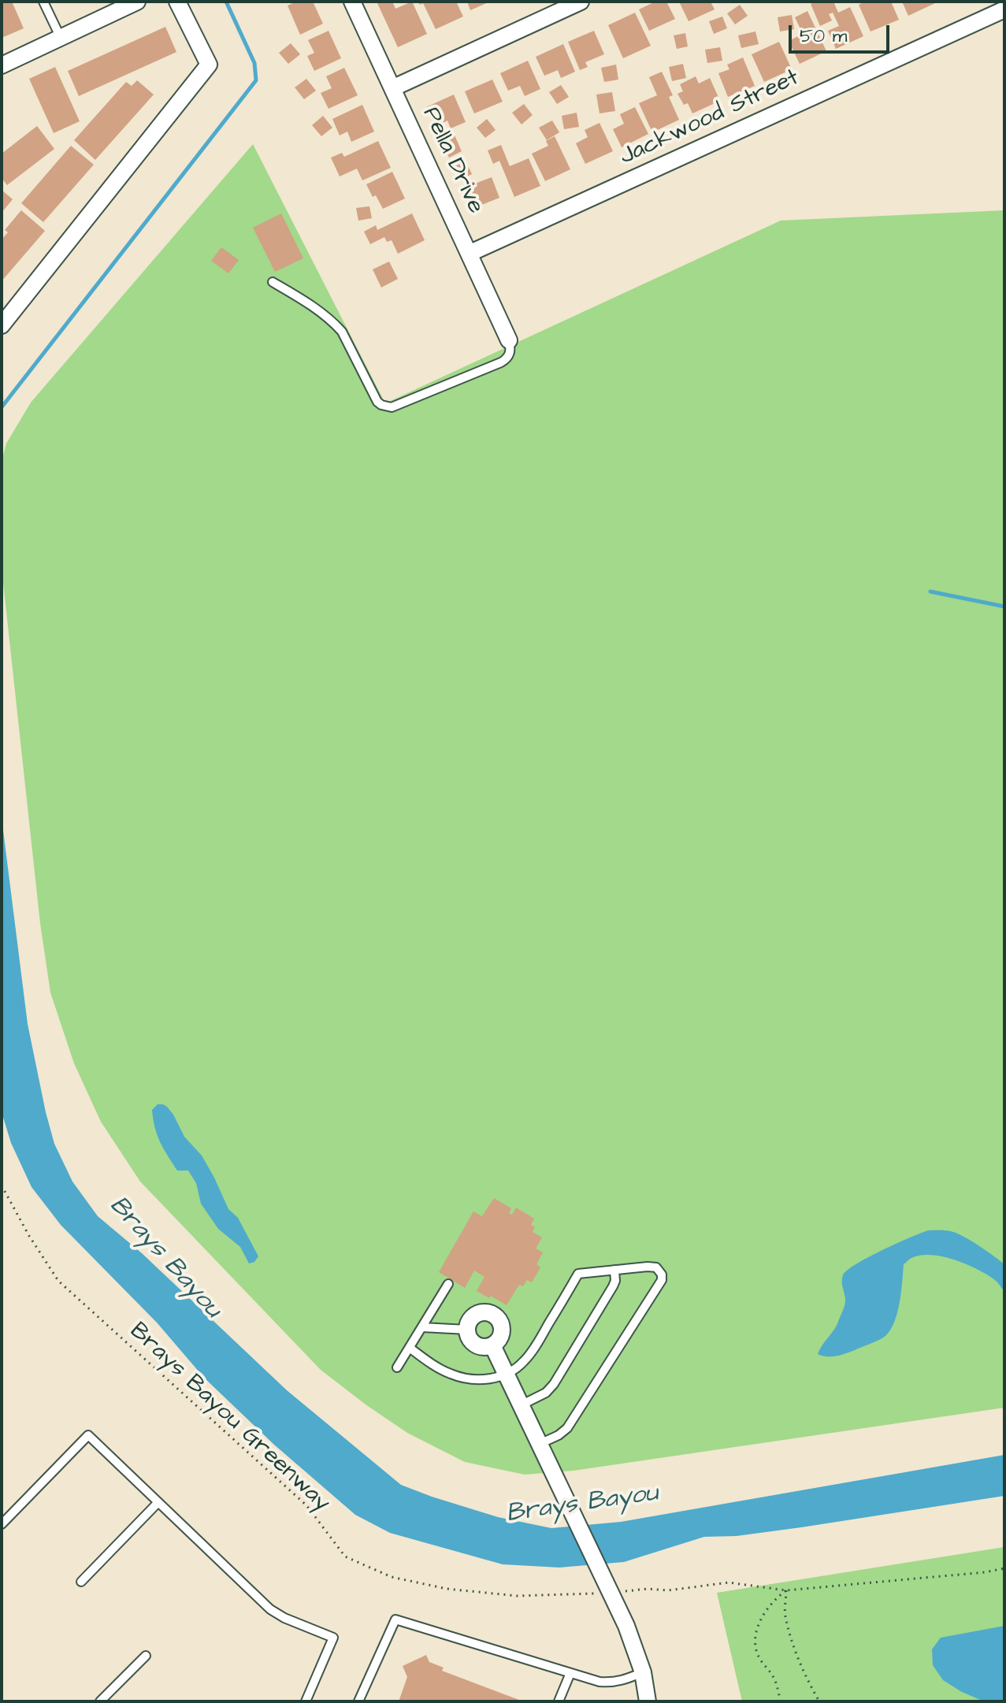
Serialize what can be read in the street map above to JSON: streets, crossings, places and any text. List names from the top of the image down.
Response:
{
  "streets": {
    "street": ["Jackwood Street", "Pella Drive"],
    "path": ["Brays Bayou Greenway"]
  },
  "crossings": [
    ["Jackwood Street", "Pella Drive"]
  ],
  "water": ["Brays Bayou"],
  "scale_bar": "50 m"
}
